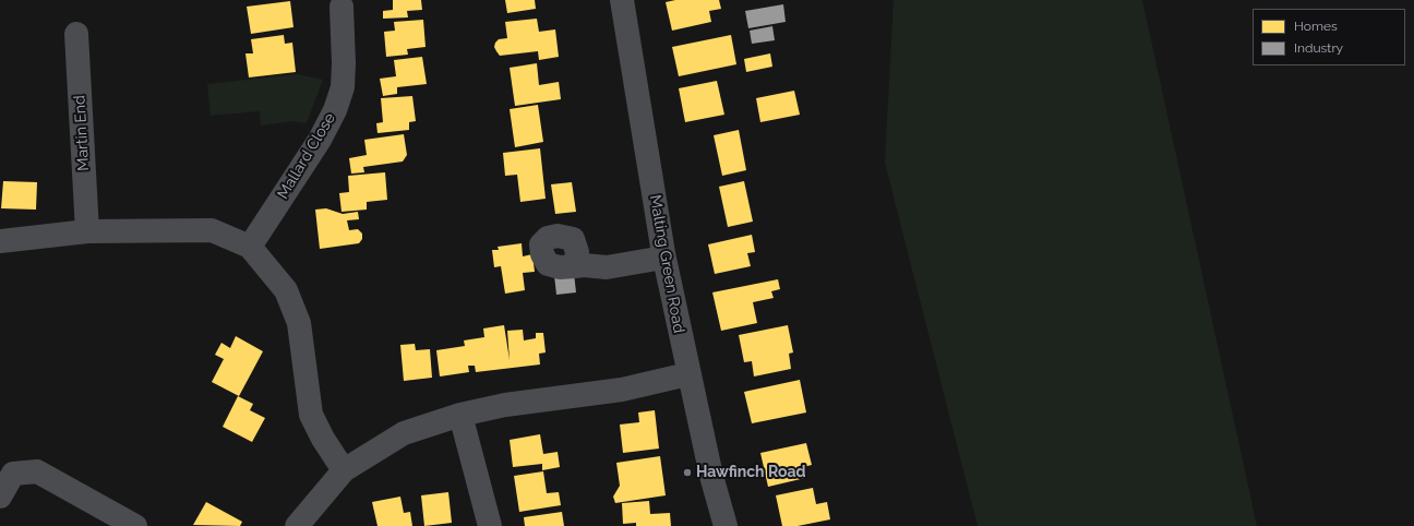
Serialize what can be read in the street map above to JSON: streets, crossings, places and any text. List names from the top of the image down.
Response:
{
  "streets": {
    "street": ["Martin End", "Mallard Close", "Malting Green Road"]
  },
  "places": ["Hawfinch Road"],
  "legend": ["Homes", "Industry"]
}
